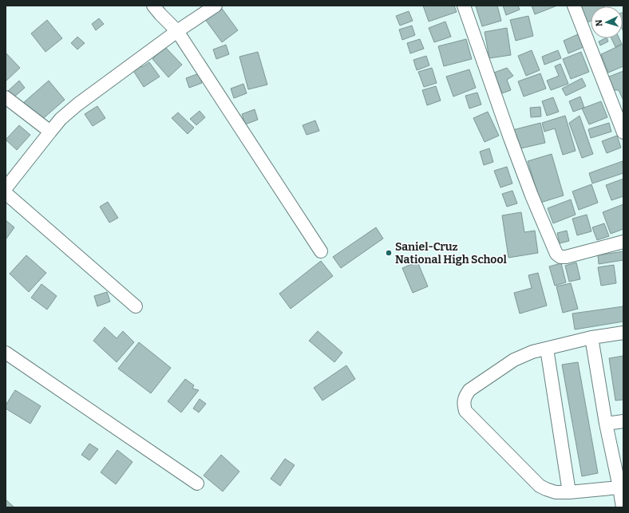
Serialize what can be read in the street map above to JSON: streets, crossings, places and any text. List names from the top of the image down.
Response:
{
  "places": ["Saniel-Cruz National High School"],
  "north": "left"
}
